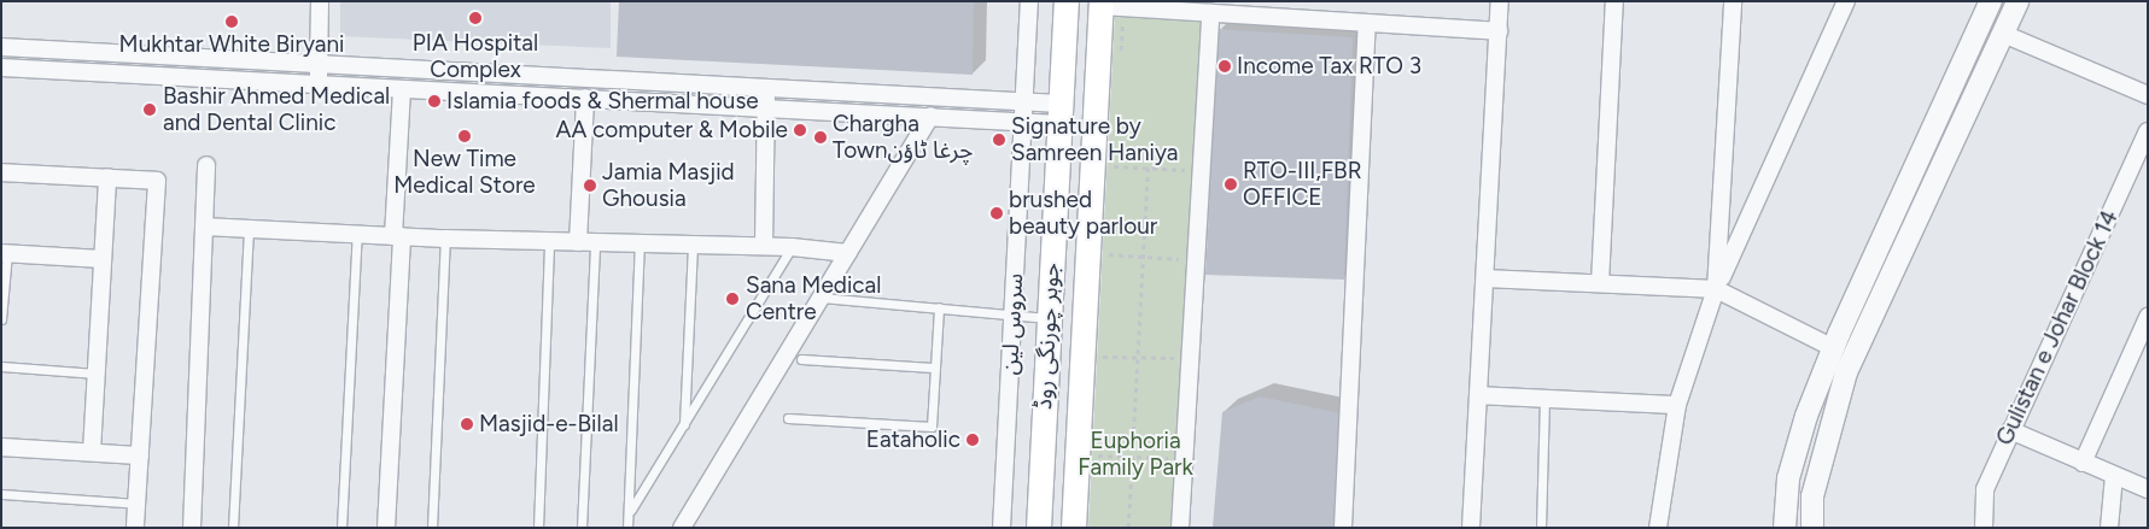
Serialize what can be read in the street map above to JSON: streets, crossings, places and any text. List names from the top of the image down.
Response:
{
  "streets": {
    "main road": ["جوہر چورنگی روڈ"],
    "street": ["سروس لین", "Gulistan e Johar Block 14"]
  },
  "parks": ["Euphoria Family Park"],
  "places": [
    "PIA Hospital Complex",
    "Mukhtar White Biryani",
    "Income Tax RTO 3",
    "Islamia foods & Shermal house",
    "Bashir Ahmed Medical and Dental Clinic",
    "AA computer & Mobile",
    "New Time Medical Store",
    "Chargha Townچرغا ٹاؤن",
    "Signature by Samreen Haniya",
    "RTO-III,FBR OFFICE",
    "Jamia Masjid Ghousia",
    "brushed beauty parlour",
    "Sana Medical Centre",
    "Masjid-e-Bilal",
    "Eataholic"
  ]
}
